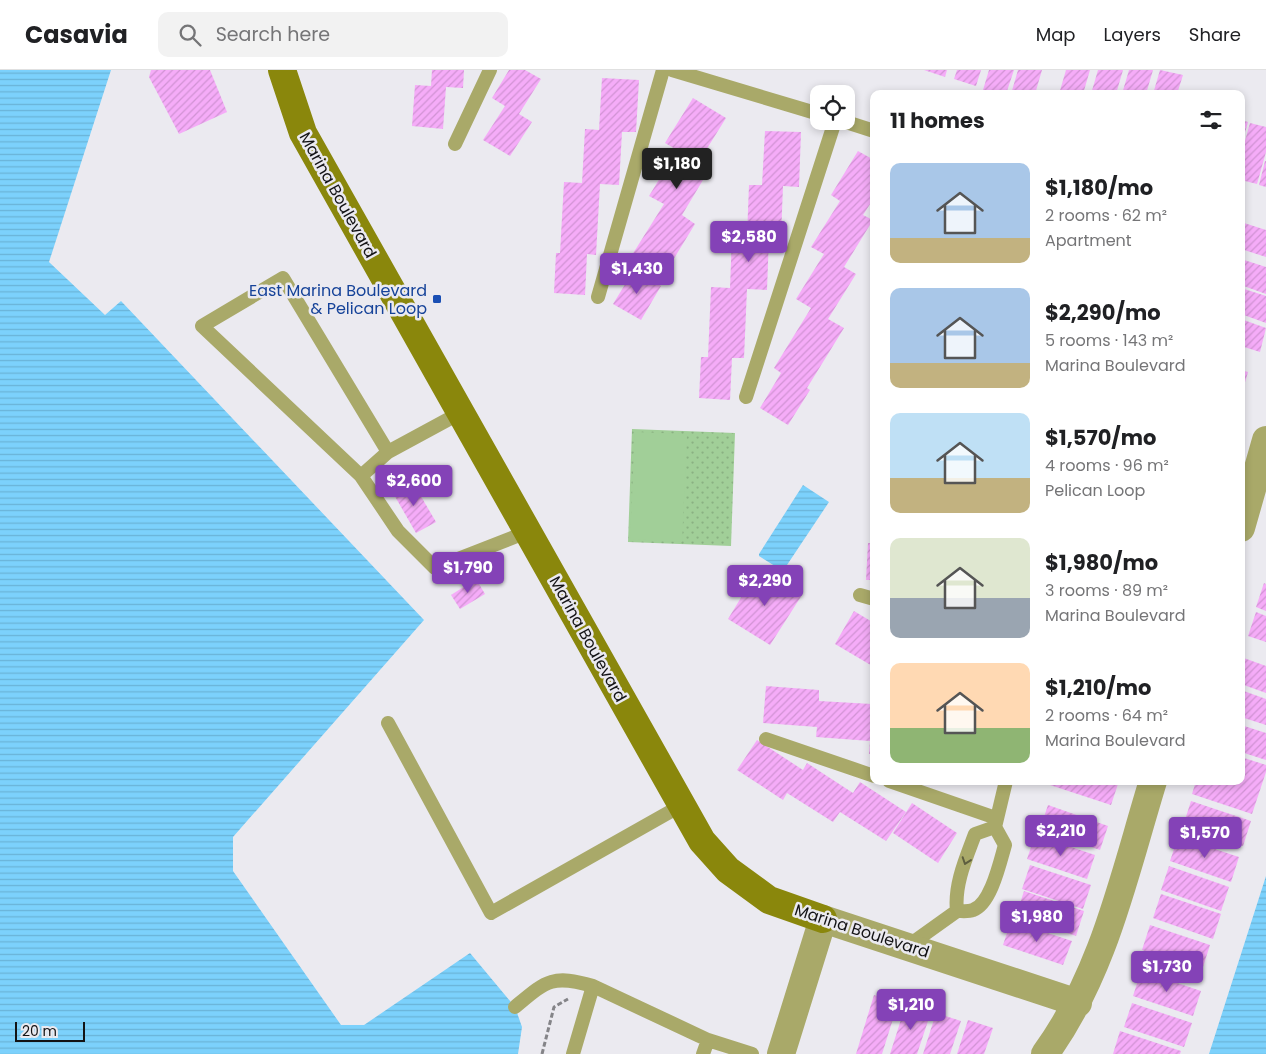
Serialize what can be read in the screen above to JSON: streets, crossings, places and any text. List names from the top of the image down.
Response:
{
  "streets": {
    "street": ["Marina Boulevard"]
  },
  "places": {
    "transit": ["East Marina Boulevard & Pelican Loop"]
  },
  "scale_bar": "20 m",
  "page": {
    "header": "Casavia",
    "search": "Search here",
    "nav": ["Map", "Layers", "Share"],
    "heading": "11 homes",
    "price": [
      "$1,180",
      "$2,580",
      "$1,430",
      "$2,600",
      "$1,790",
      "$2,290",
      "$2,210",
      "$1,570",
      "$1,980",
      "$1,730",
      "$1,210"
    ],
    "list": [
      {
        "name": "$1,180/mo",
        "note": "2 rooms · 62 m² · Apartment"
      },
      {
        "name": "$2,290/mo",
        "note": "5 rooms · 143 m² · Marina Boulevard"
      },
      {
        "name": "$1,570/mo",
        "note": "4 rooms · 96 m² · Pelican Loop"
      },
      {
        "name": "$1,980/mo",
        "note": "3 rooms · 89 m² · Marina Boulevard"
      },
      {
        "name": "$1,210/mo",
        "note": "2 rooms · 64 m² · Marina Boulevard"
      }
    ],
    "scale": "20 m"
  }
}
